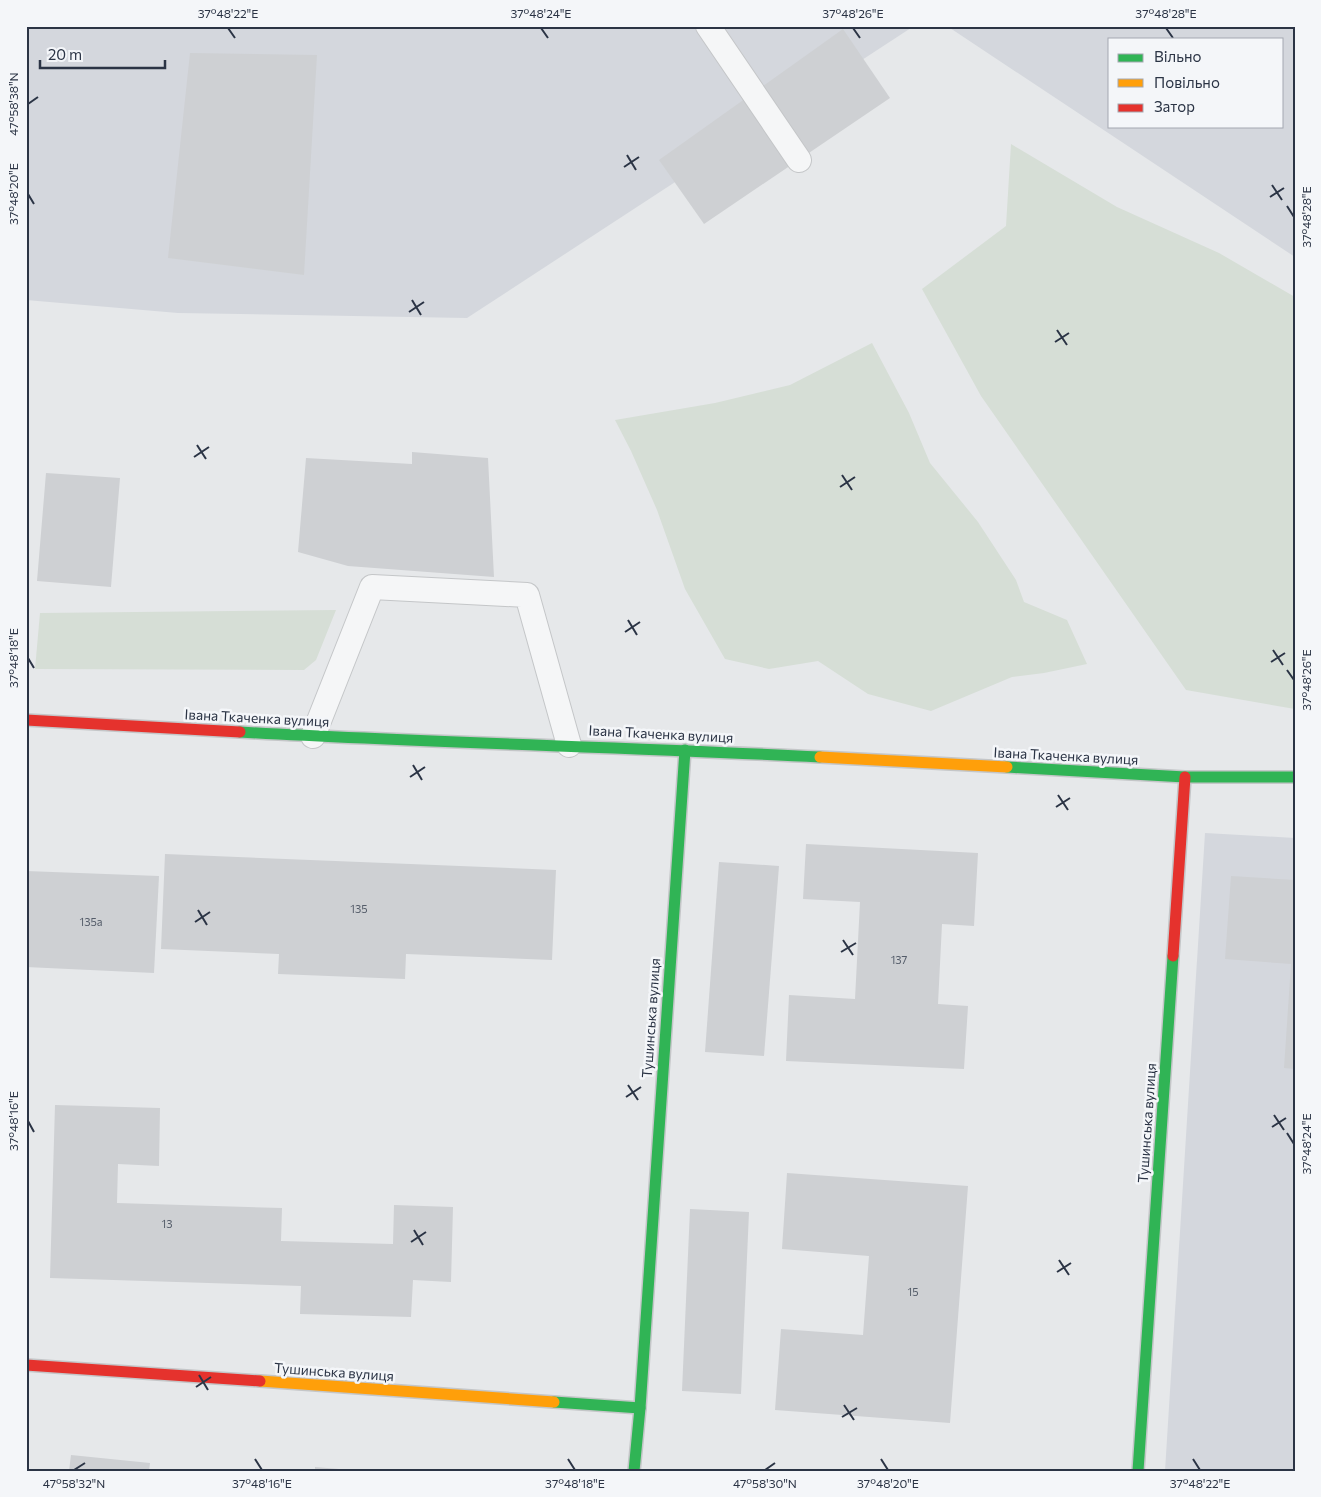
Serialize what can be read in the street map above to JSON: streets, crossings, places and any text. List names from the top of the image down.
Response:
{
  "streets": {
    "street": ["Івана Ткаченка вулиця", "Тушинська вулиця"]
  },
  "crossings": [
    ["Івана Ткаченка вулиця", "Тушинська вулиця"]
  ],
  "house_numbers": [
    "135",
    "135а",
    "137",
    "13",
    "15"
  ],
  "legend": ["Вільно", "Повільно", "Затор"],
  "scale_bar": "20 m",
  "coordinates": [
    "37°48'22\"E",
    "37°48'24\"E",
    "37°48'26\"E",
    "37°48'28\"E",
    "47°58'38\"N",
    "37°48'20\"E",
    "37°48'18\"E",
    "37°48'16\"E",
    "47°58'32\"N",
    "47°58'30\"N"
  ]
}
